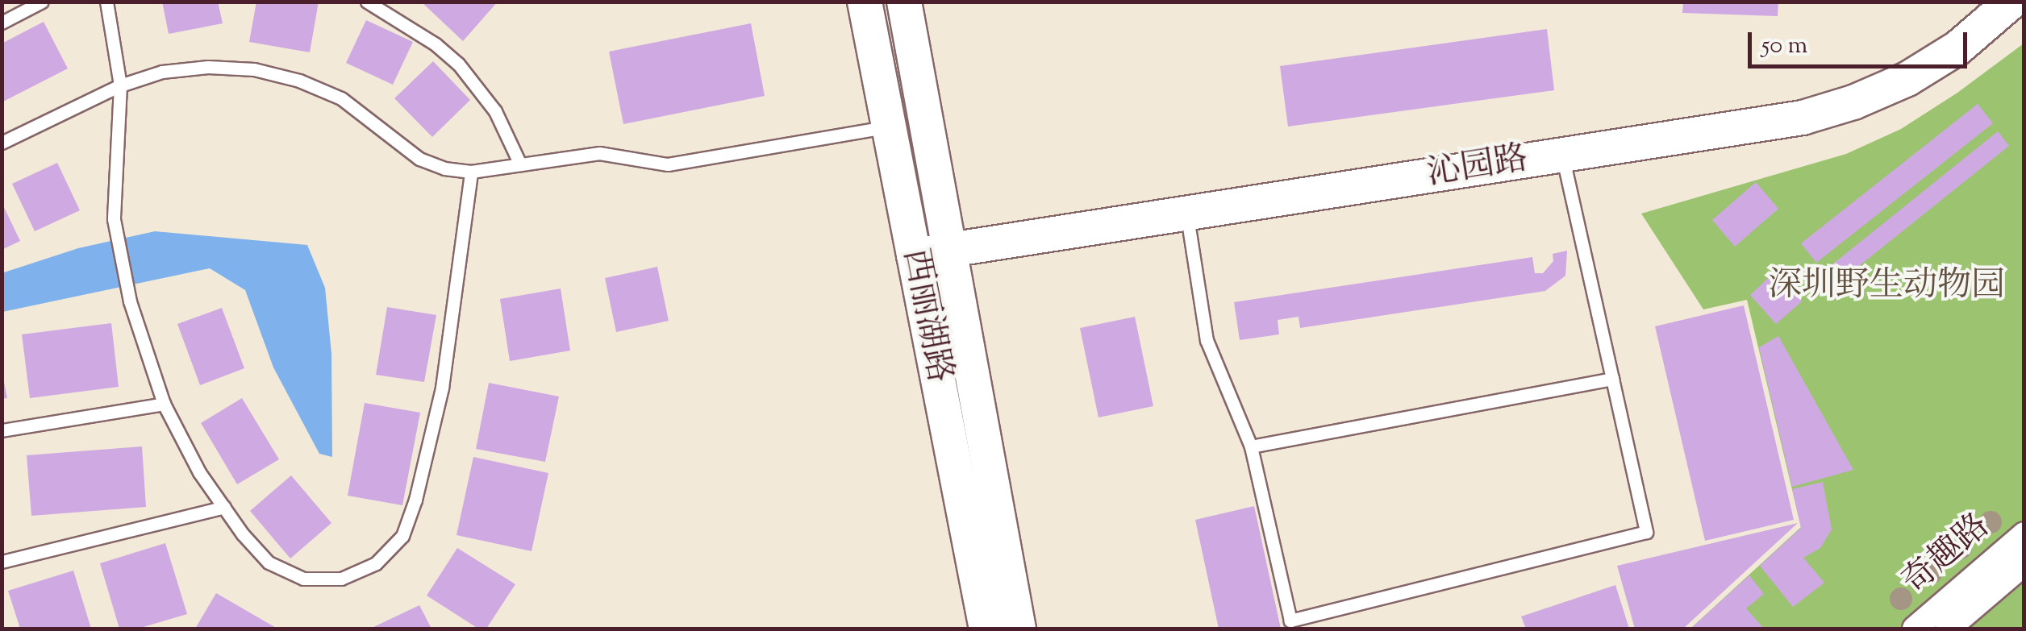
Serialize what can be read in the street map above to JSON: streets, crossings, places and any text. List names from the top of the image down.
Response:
{
  "streets": {
    "street": ["沁园路", "西丽湖路", "奇趣路"]
  },
  "crossings": [
    ["沁园路", "西丽湖路"]
  ],
  "parks": ["深圳野生动物园"],
  "scale_bar": "50 m"
}
